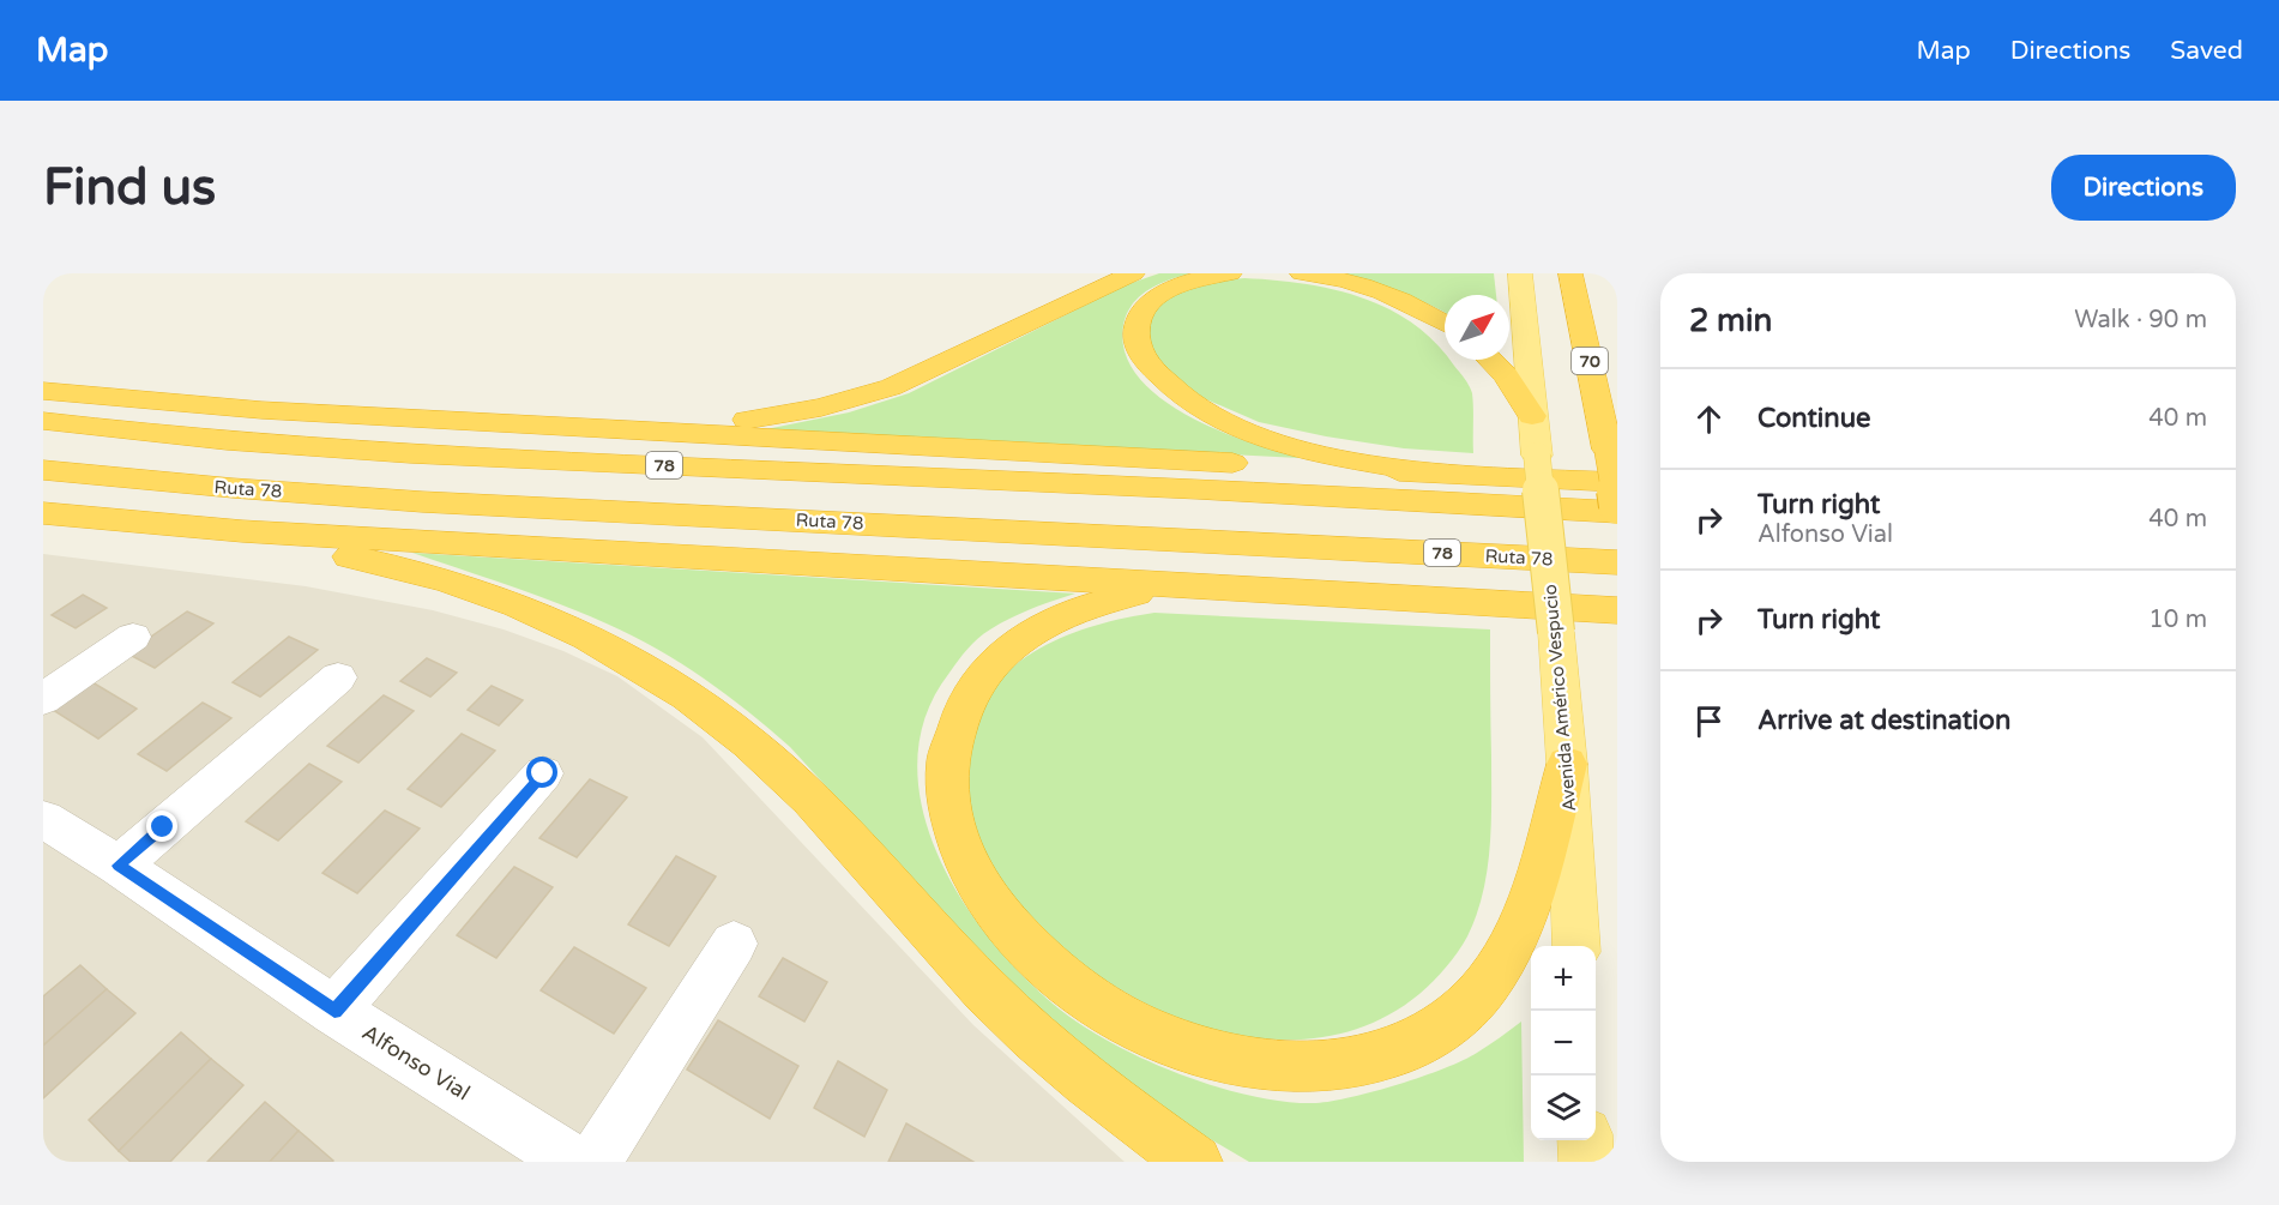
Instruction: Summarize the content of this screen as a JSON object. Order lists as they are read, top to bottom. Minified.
{"streets":{"highway":["70","78","Ruta 78"],"main road":["Avenida Américo Vespucio"],"street":["Alfonso Vial"]},"crossings":[["70","78"]],"north":"top right","page":{"header":"Map","nav":["Map","Directions","Saved"],"buttons":"Directions","title":"Find us","heading":["2 min","Walk · 90 m"],"list":[["Continue","40 m"],["Turn right","Alfonso Vial","40 m"],["Turn right","10 m"],"Arrive at destination"],"map_buttons":["+","−"]}}
